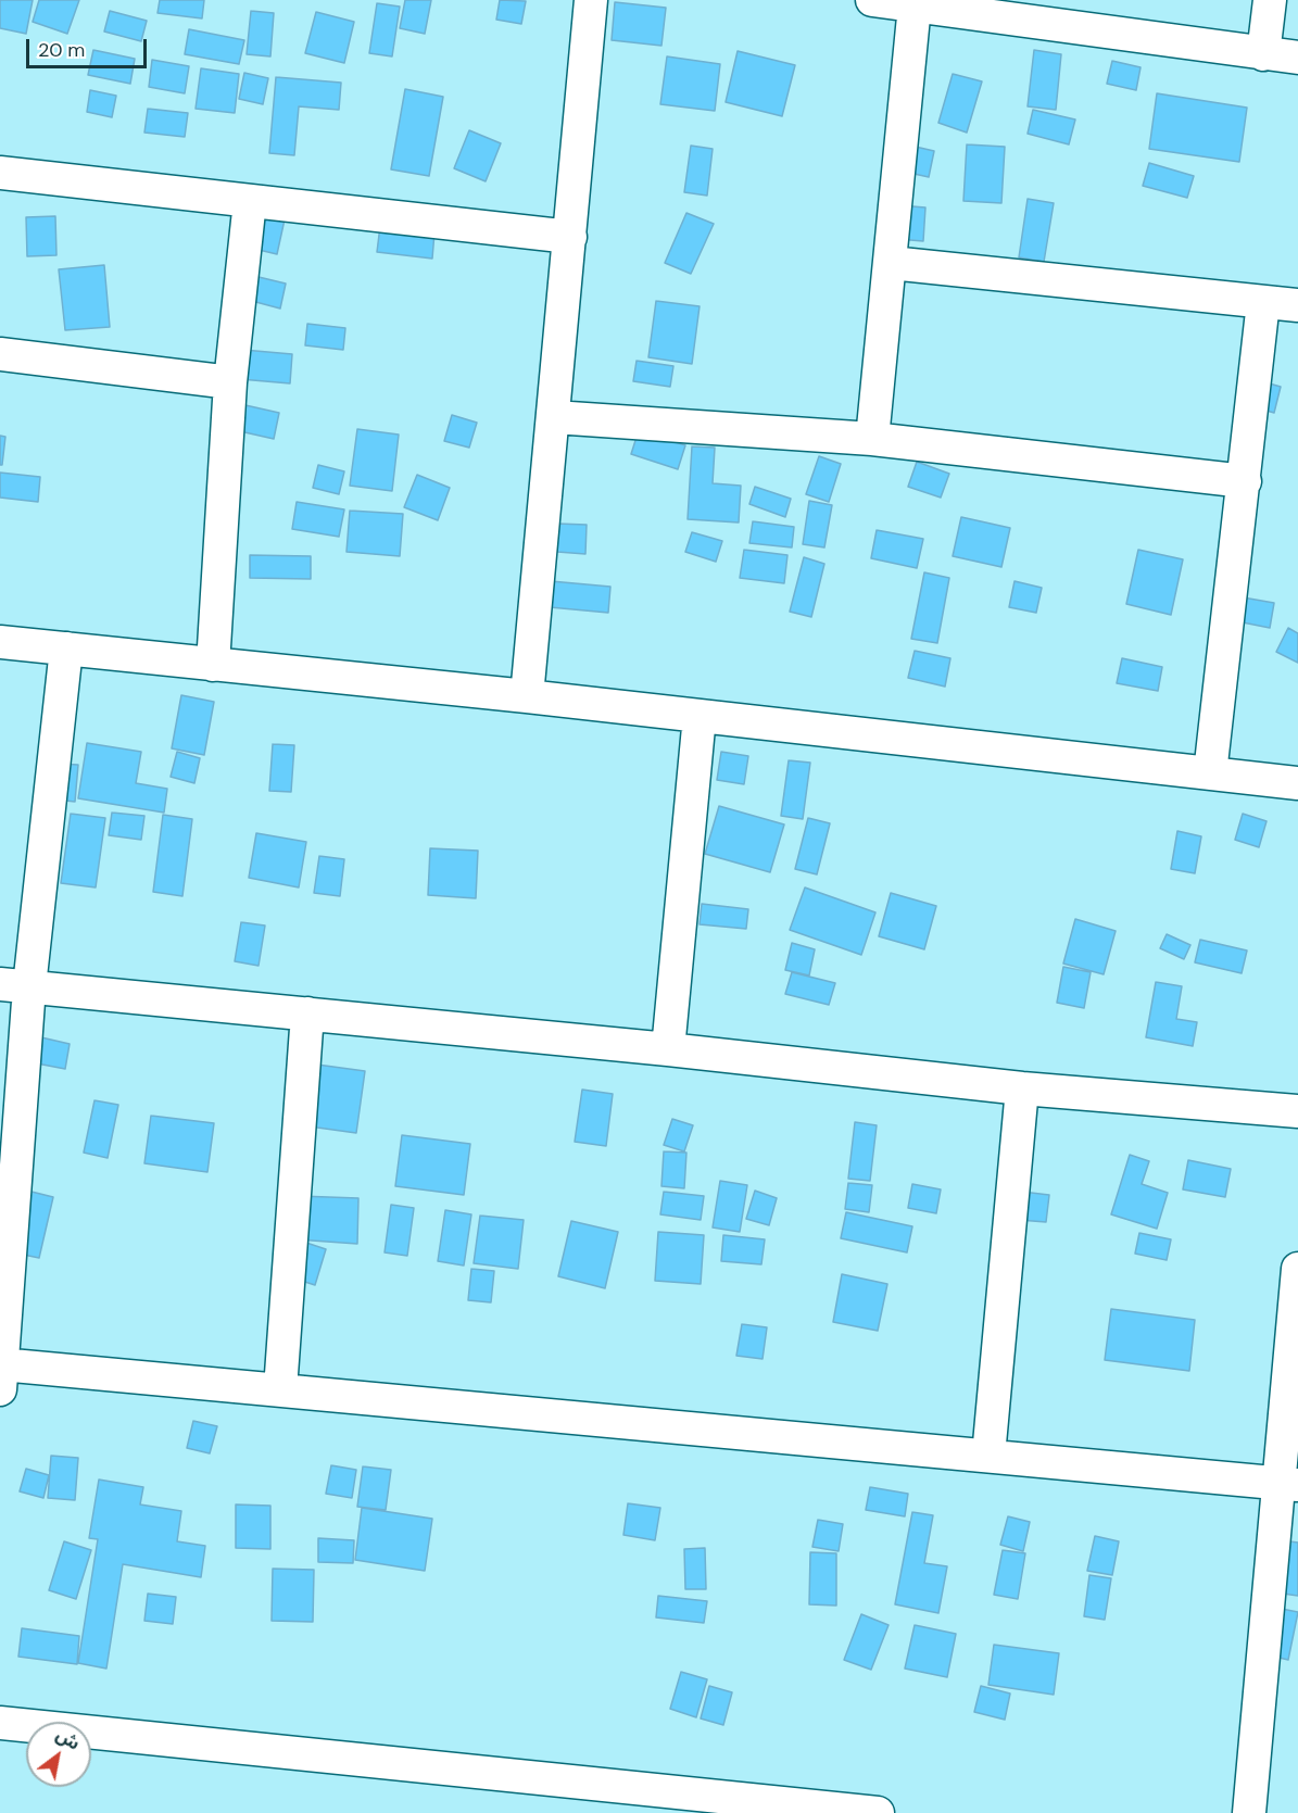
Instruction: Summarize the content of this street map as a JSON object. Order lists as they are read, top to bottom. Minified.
{"scale_bar":"20 m","north":"top right"}
